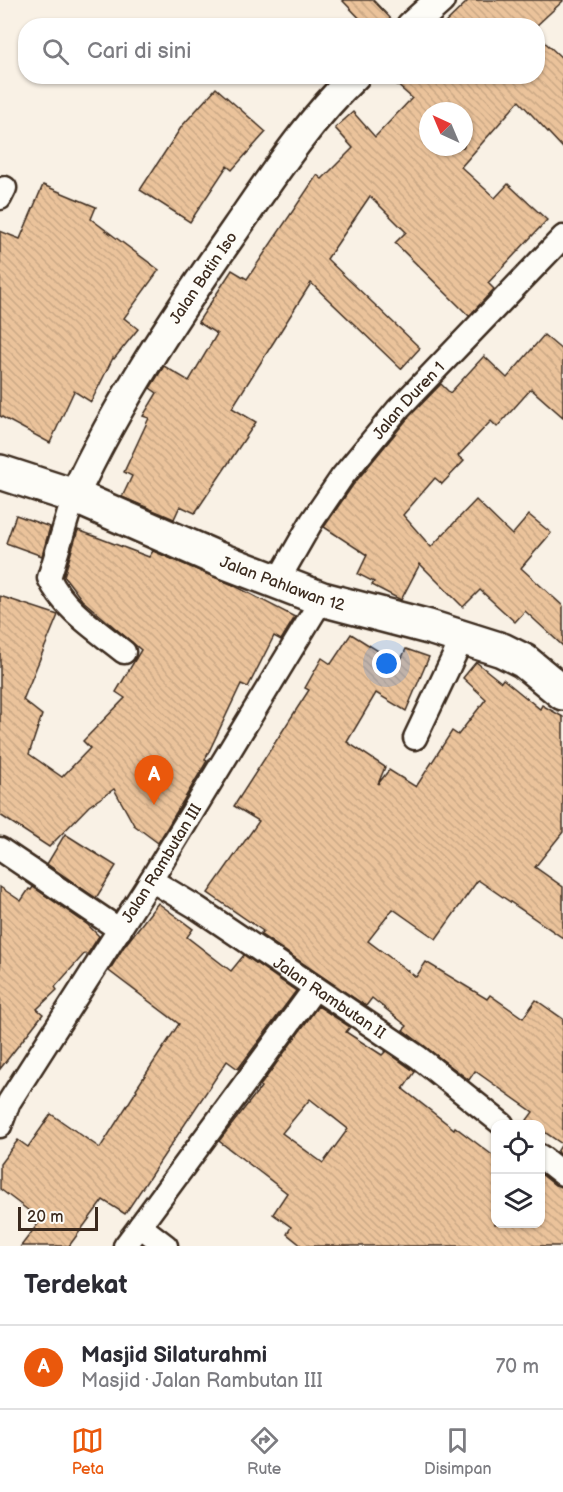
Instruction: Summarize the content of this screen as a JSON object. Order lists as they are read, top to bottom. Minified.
{"streets":{"main road":["Jalan Pahlawan 12"],"street":["Jalan Batin Iso","Jalan Duren 1","Jalan Rambutan III","Jalan Rambutan II"]},"crossings":[["Jalan Batin Iso","Jalan Pahlawan 12"],["Jalan Duren 1","Jalan Pahlawan 12"],["Jalan Pahlawan 12","Jalan Rambutan III"],["Jalan Rambutan III","Jalan Rambutan II"]],"scale_bar":"20 m","north":"top left","page":{"search":"Cari di sini","pins":"A","scale":"20 m","heading":"Terdekat","list":[{"mark":"A","name":"Masjid Silaturahmi","note":"Masjid · Jalan Rambutan III","value":"70 m"}],"nav":["Peta","Rute","Disimpan"]}}
